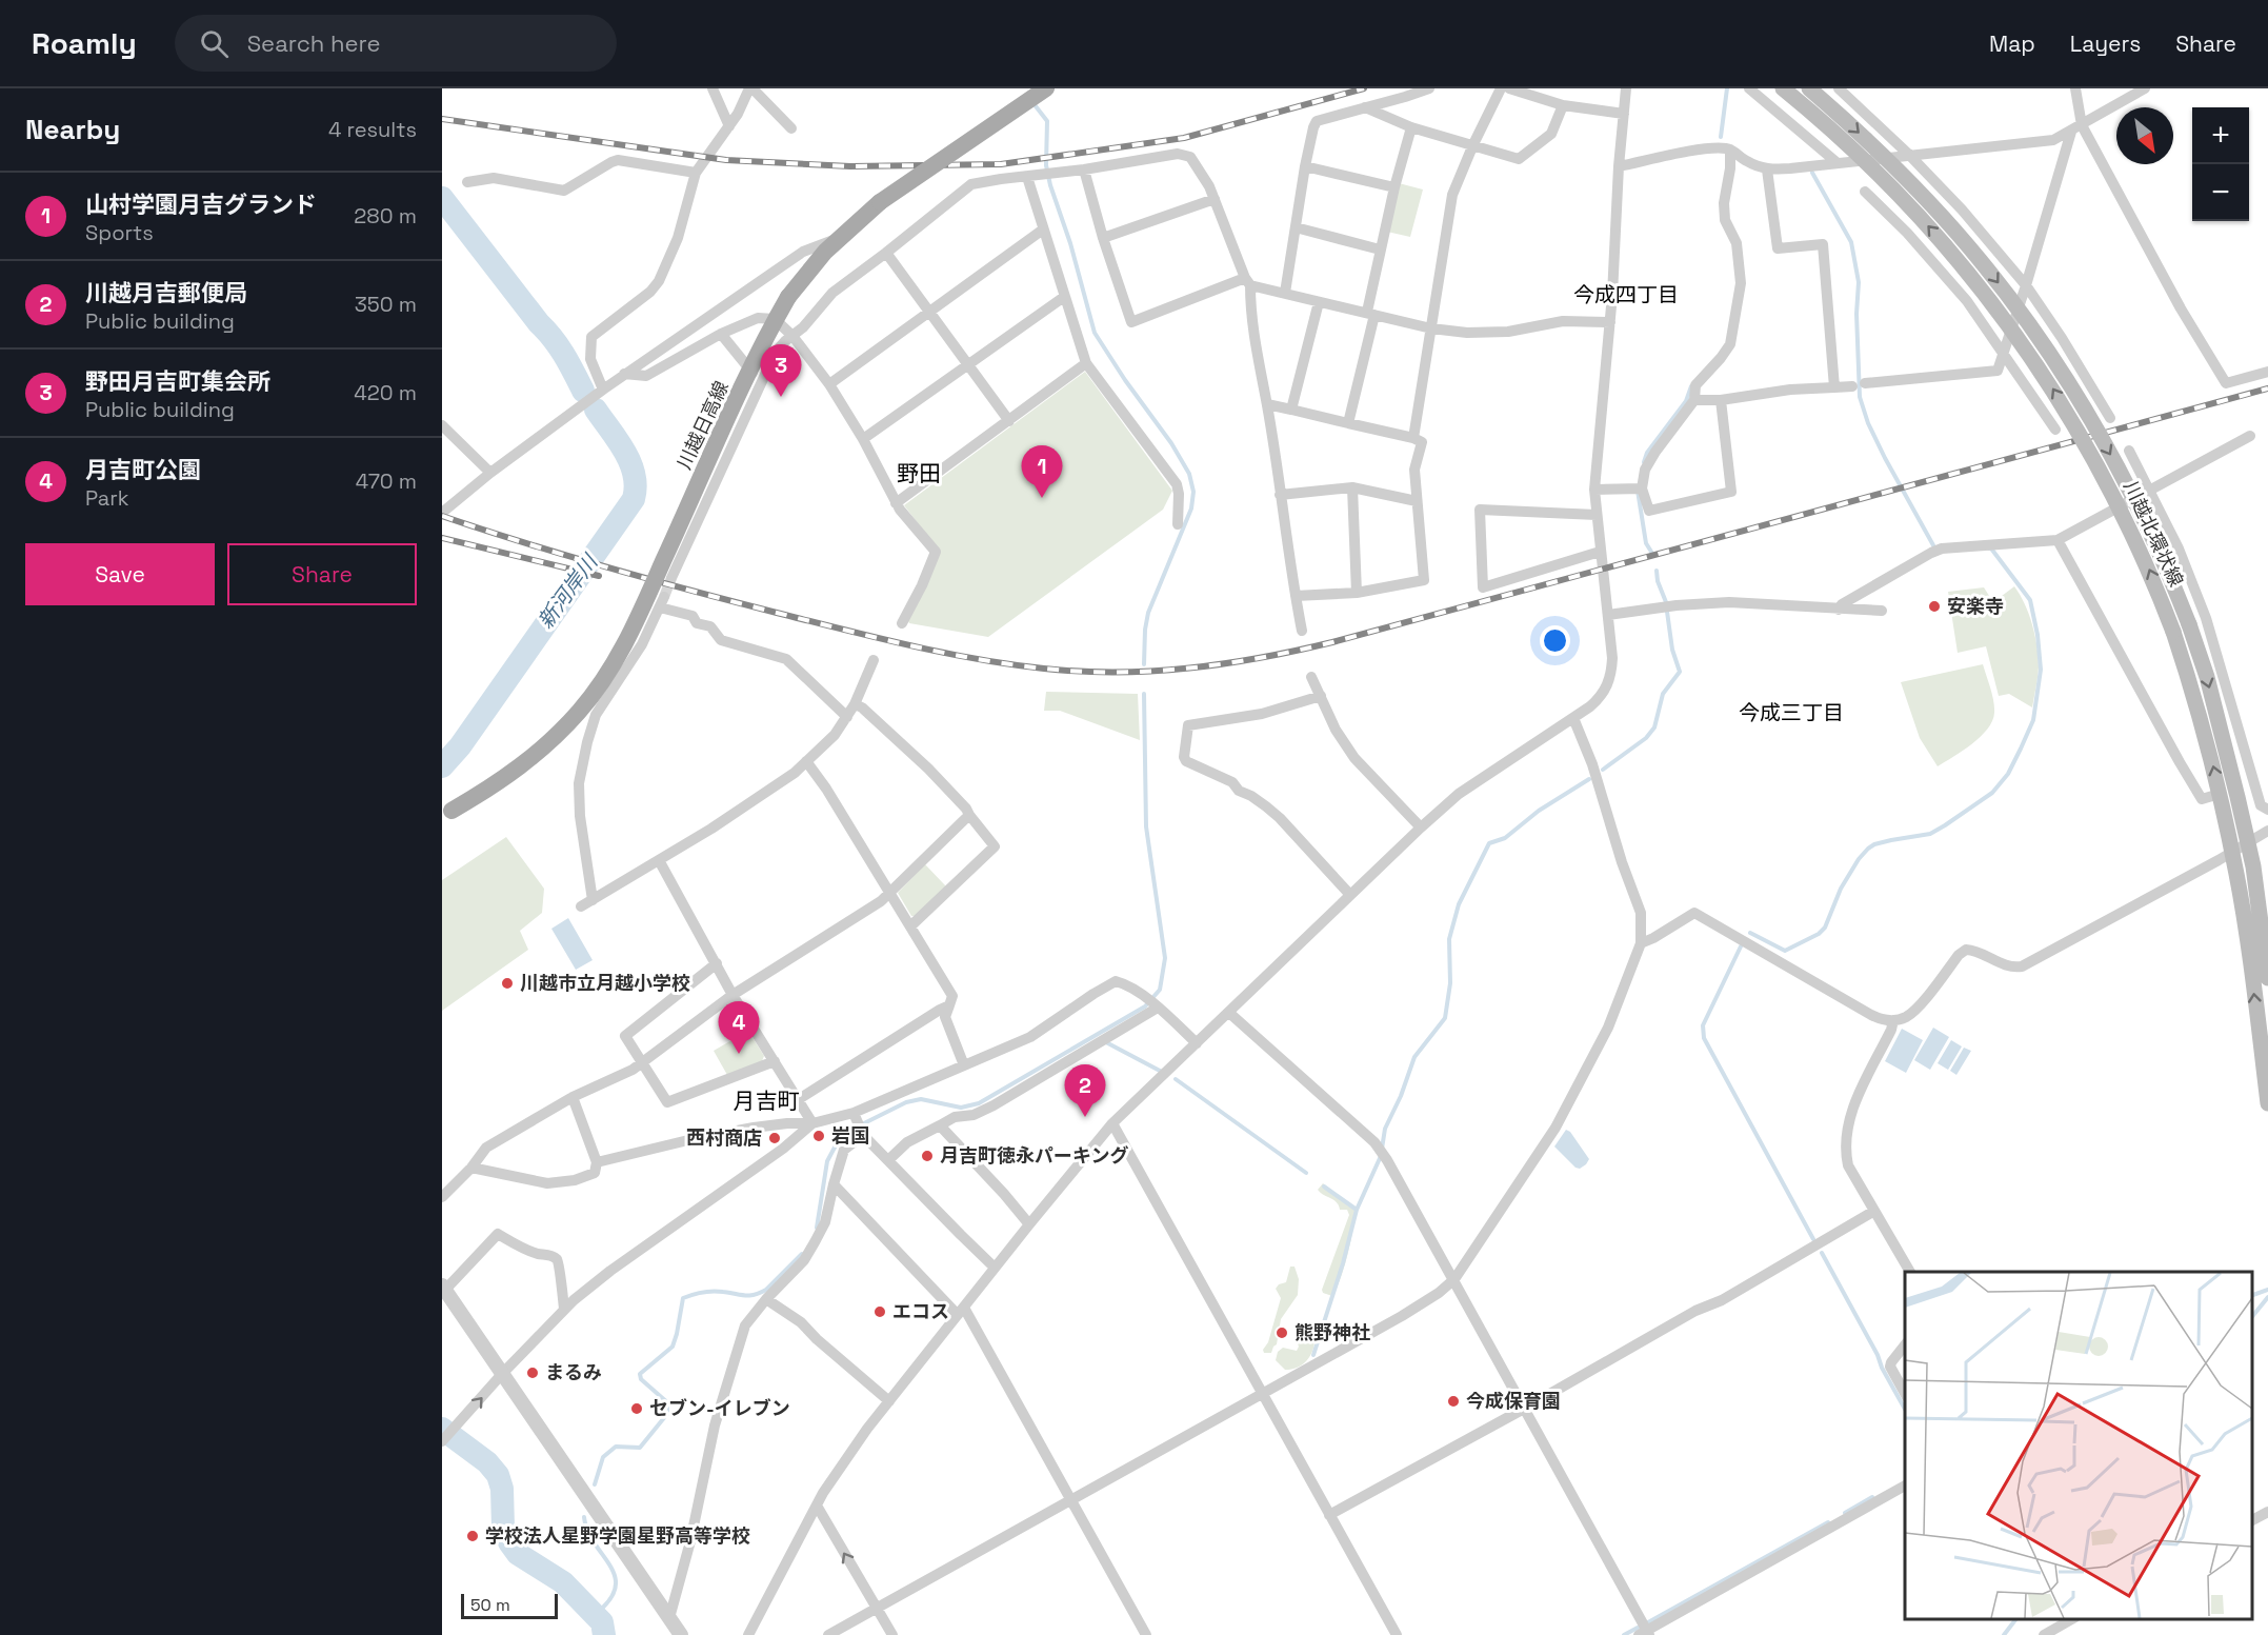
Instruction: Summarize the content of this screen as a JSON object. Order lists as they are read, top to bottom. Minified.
{"streets":{"main road":["川越日高線","川越北環状線"]},"districts":["今成四丁目","野田","今成三丁目","月吉町"],"water":["新河岸川"],"places":["安楽寺","川越市立月越小学校","岩国","西村商店","月吉町徳永パーキング","エコス","熊野神社","まるみ","今成保育園","セブン-イレブン","学校法人星野学園星野高等学校"],"scale_bar":"50 m","north":"bottom right","page":{"header":"Roamly","search":"Search here","nav":["Map","Layers","Share"],"heading":["Nearby","4 results"],"map_buttons":["+","−"],"list":[{"mark":"1","name":"山村学園月吉グランド","note":"Sports","value":"280 m"},{"mark":"2","name":"川越月吉郵便局","note":"Public building","value":"350 m"},{"mark":"3","name":"野田月吉町集会所","note":"Public building","value":"420 m"},{"mark":"4","name":"月吉町公園","note":"Park","value":"470 m"}],"pins":["3","1","4","2"],"buttons":["Save","Share"],"scale":"50 m"}}
